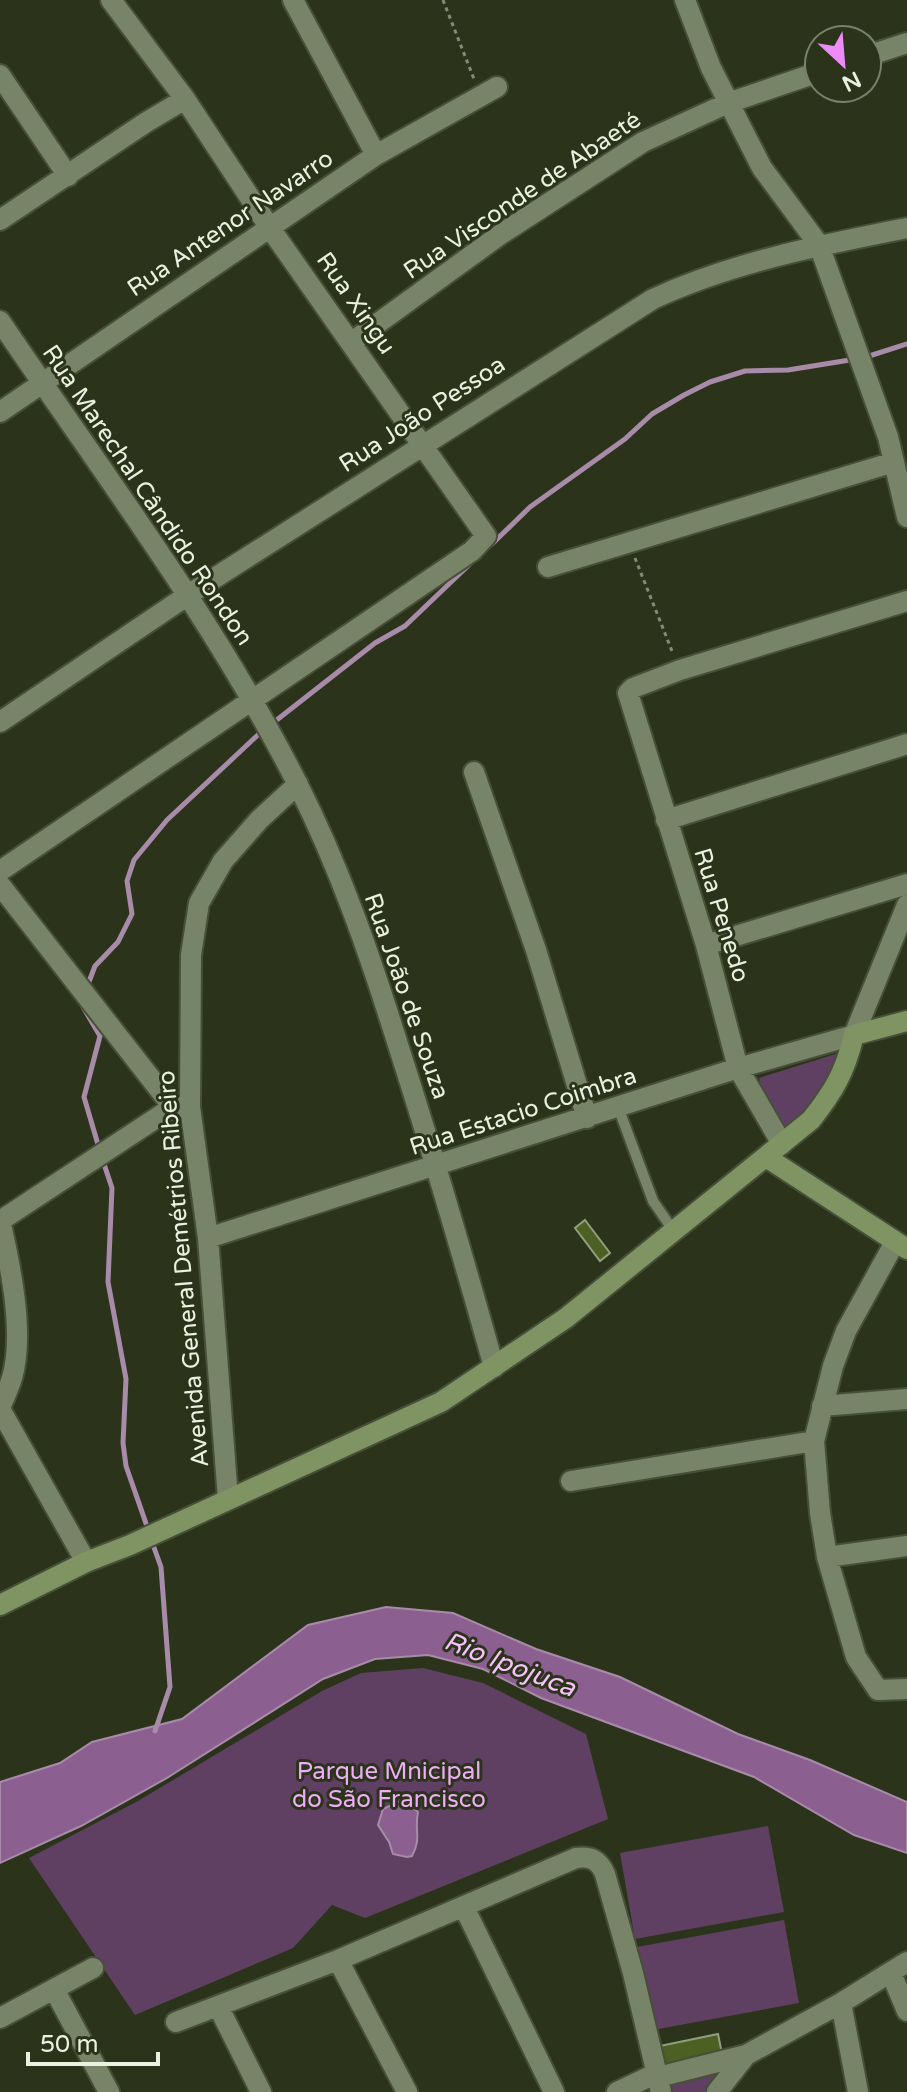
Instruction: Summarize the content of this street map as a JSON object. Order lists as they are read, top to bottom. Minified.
{"streets":{"street":["Rua Visconde de Abaeté","Rua Antenor Navarro","Rua Xingu","Rua João Pessoa","Rua Marechal Cândido Rondon","Rua Penedo","Rua João de Souza","Rua Estacio Coimbra","Avenida General Demétrios Ribeiro"]},"crossings":[["Rua Visconde de Abaeté","Rua Xingu"],["Rua Antenor Navarro","Rua Xingu"],["Rua Antenor Navarro","Rua Marechal Cândido Rondon"],["Rua Xingu","Rua João Pessoa"],["Rua Xingu","Rua Marechal Cândido Rondon"],["Rua João Pessoa","Rua Marechal Cândido Rondon"],["Rua Marechal Cândido Rondon","Rua João de Souza"],["Rua Marechal Cândido Rondon","Avenida General Demétrios Ribeiro"],["Rua Penedo","Rua Estacio Coimbra"],["Rua João de Souza","Rua Estacio Coimbra"],["Rua João de Souza","Avenida General Demétrios Ribeiro"],["Rua Estacio Coimbra","Avenida General Demétrios Ribeiro"]],"water":["Rio Ipojuca"],"parks":["Parque Mnicipal do São Francisco"],"scale_bar":"50 m","north":"bottom right"}
